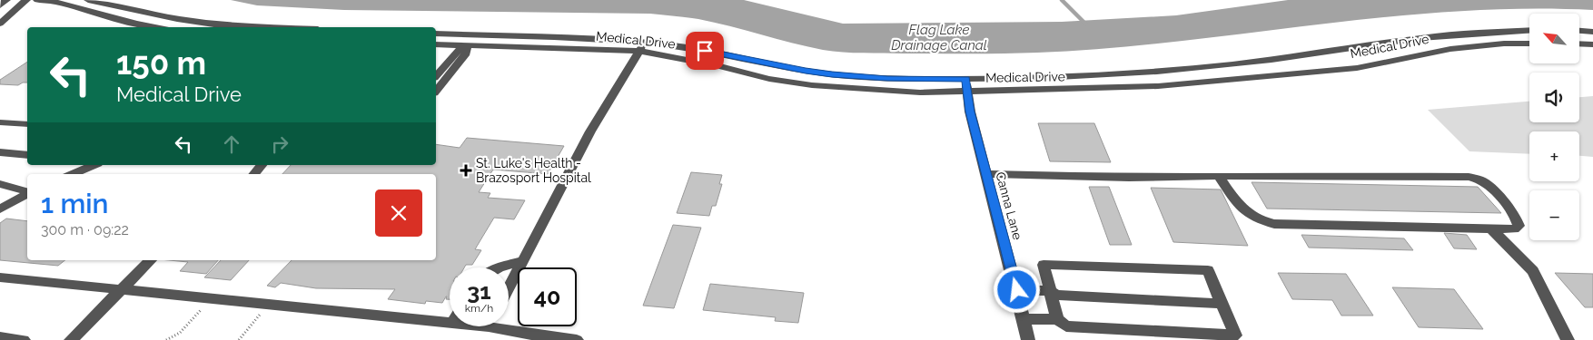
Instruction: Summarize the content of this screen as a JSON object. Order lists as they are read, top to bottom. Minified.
{"streets":{"street":["Medical Drive","Canna Lane"]},"crossings":[["Medical Drive","Canna Lane"]],"water":["Flag Lake Drainage Canal"],"places":{"health":["St. Luke's Health - Brazosport Hospital"]},"north":"top left","page":{"map_buttons":["+","−"],"turn":["150 m","Medical Drive"],"heading":["1 min","300 m · 09:22"],"speed":"31 km/h","limit":"40"}}
